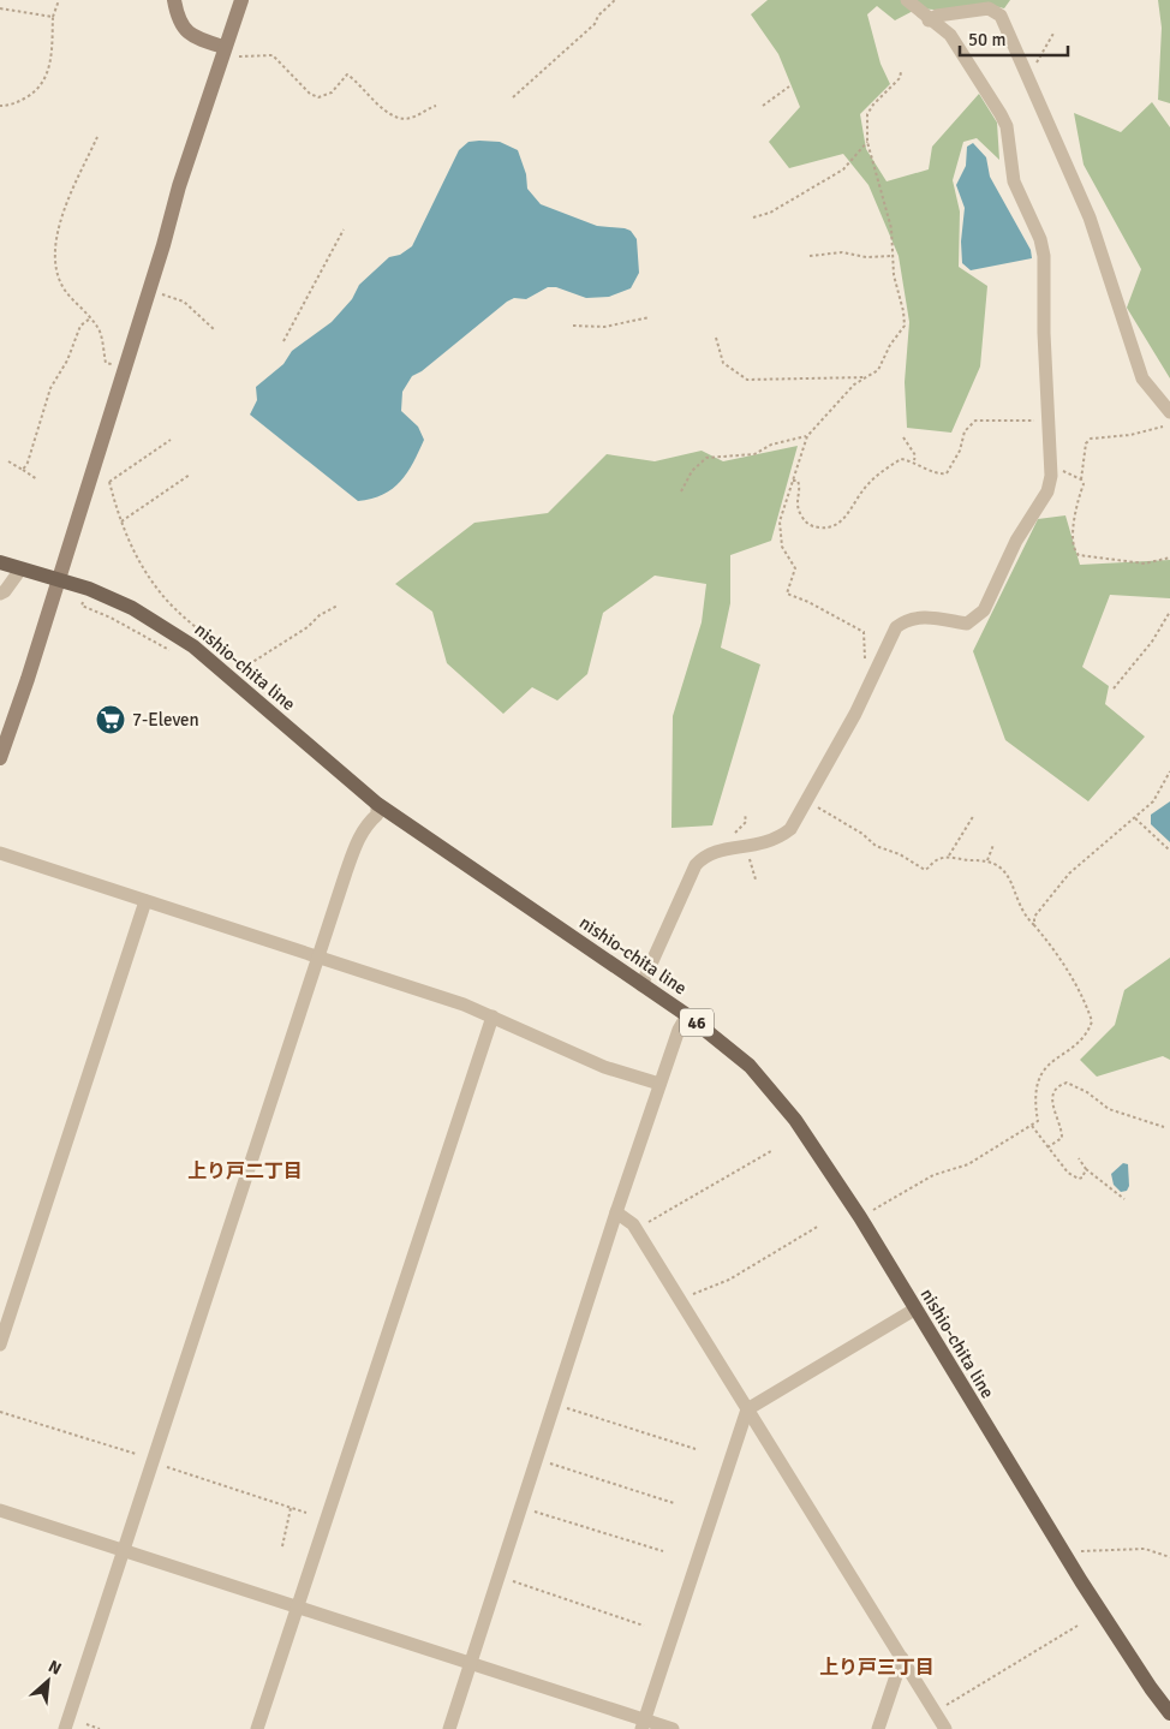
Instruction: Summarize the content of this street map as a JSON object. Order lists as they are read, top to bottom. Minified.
{"streets":{"main road":["nishio-chita line","46"]},"districts":["上り戸二丁目","上り戸三丁目"],"places":{"supermarket":["7-Eleven"]},"scale_bar":"50 m","north":"top right"}
